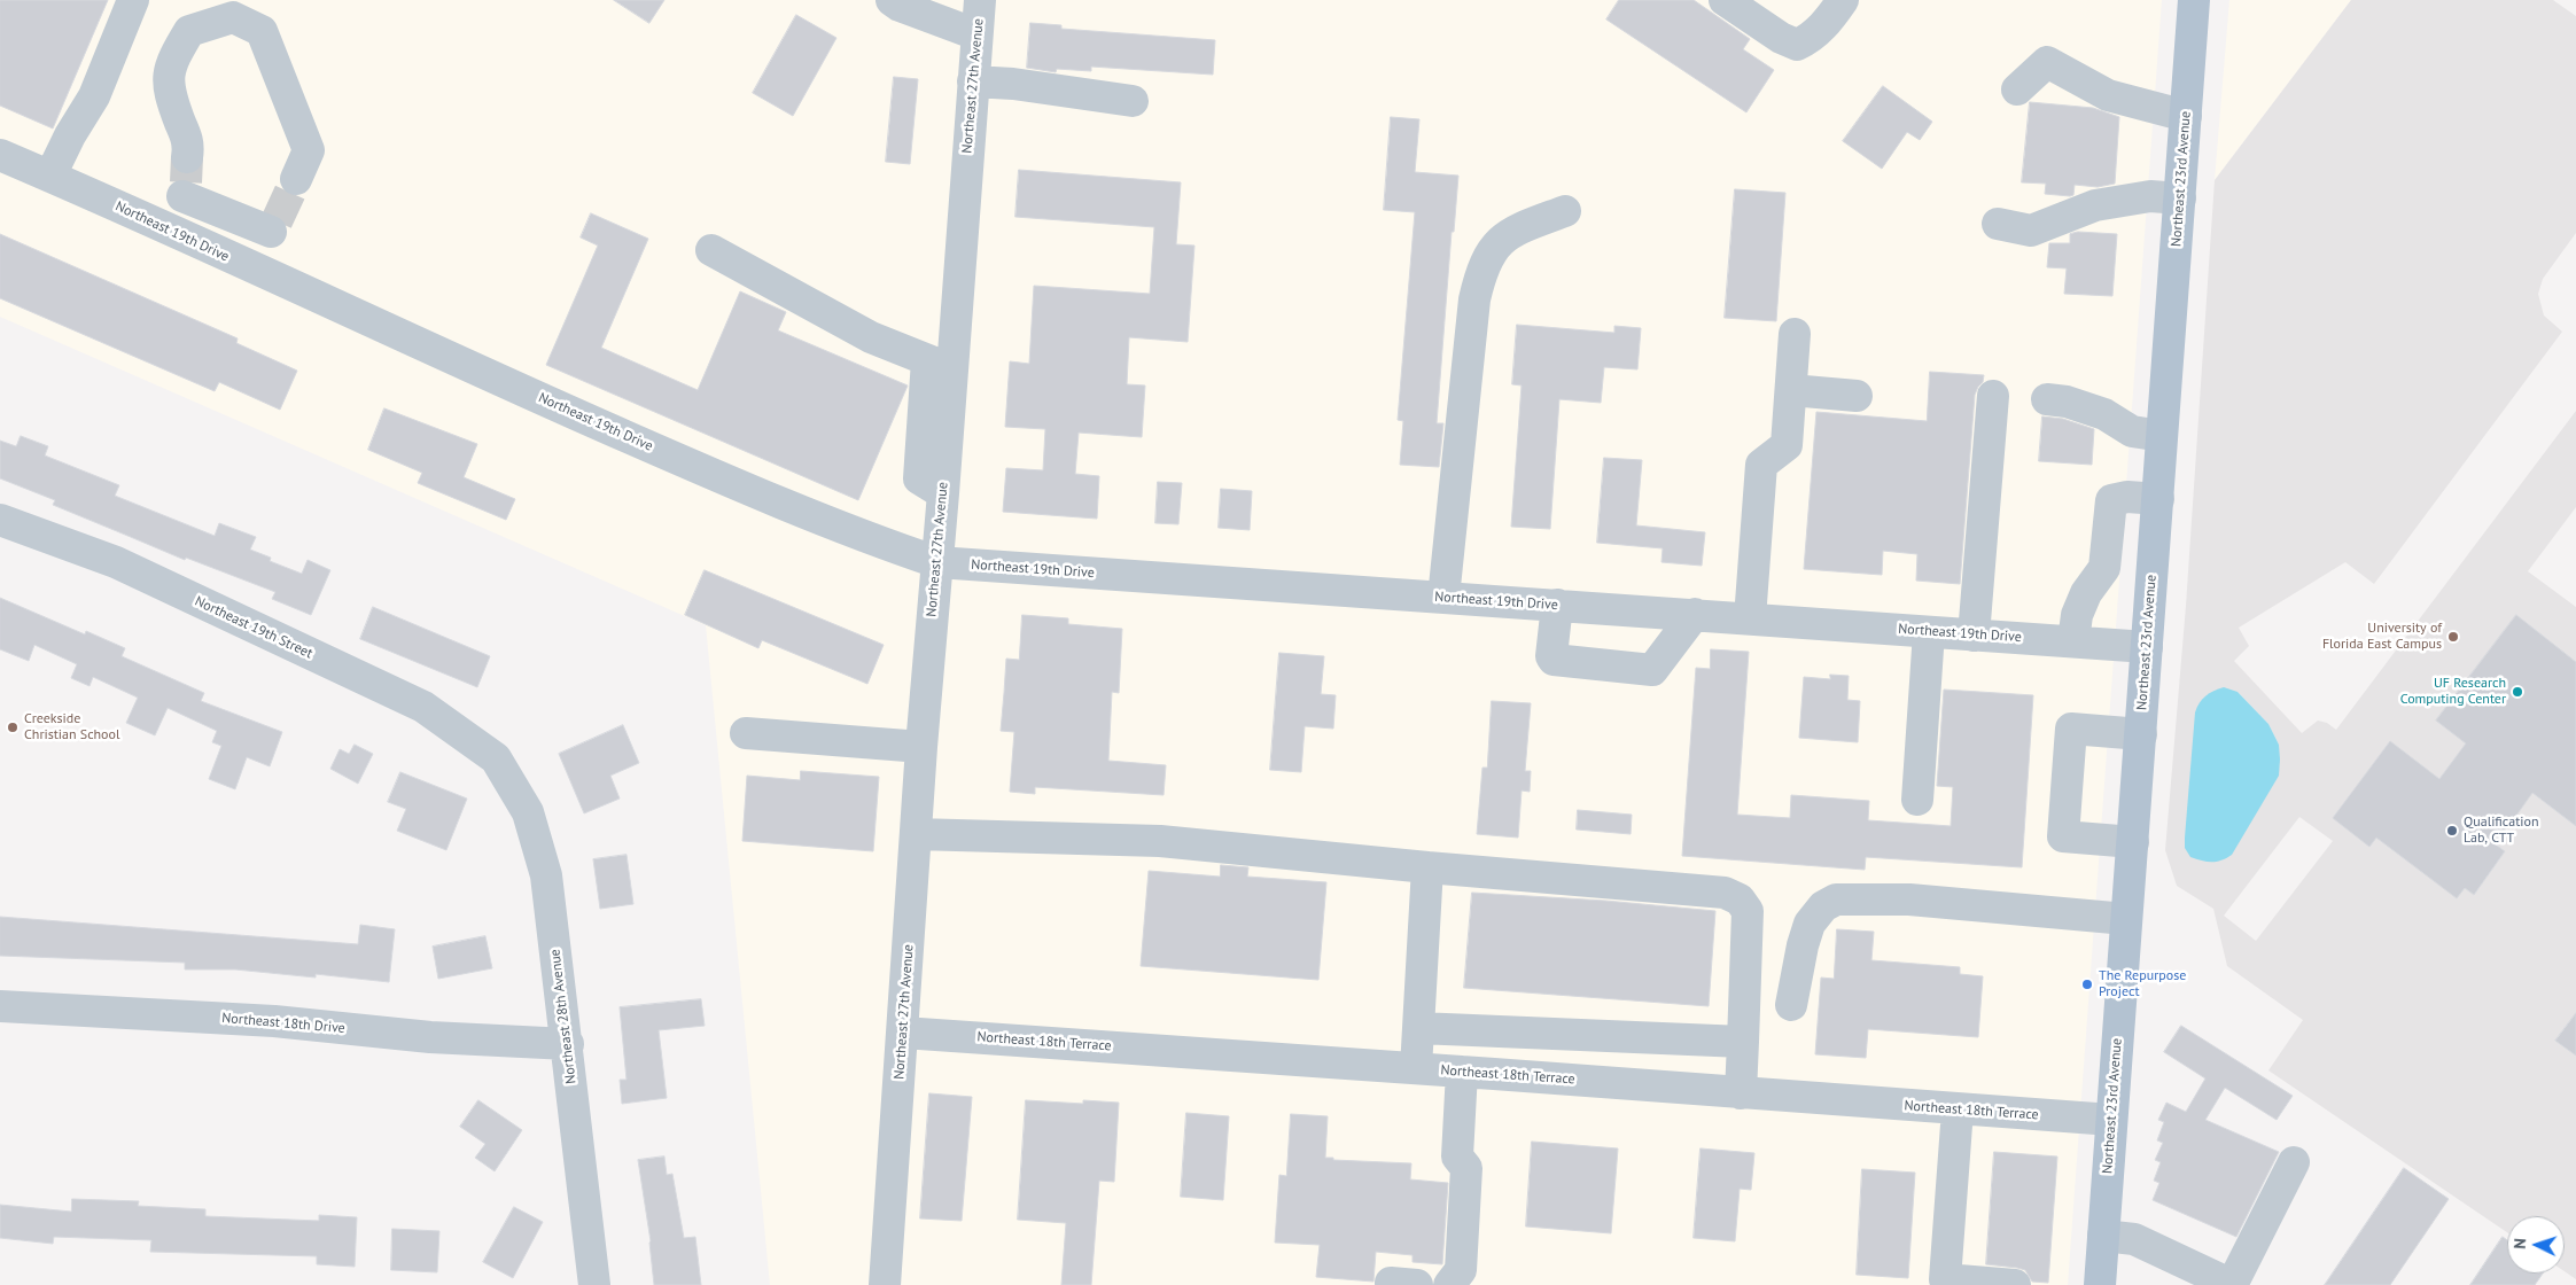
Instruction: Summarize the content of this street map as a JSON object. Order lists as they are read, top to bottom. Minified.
{"streets":{"main road":["Northeast 23rd Avenue"],"street":["Northeast 27th Avenue","Northeast 19th Drive","Northeast 19th Street","Northeast 28th Avenue","Northeast 18th Drive","Northeast 18th Terrace"]},"crossings":[["Northeast 27th Avenue","Northeast 19th Drive"],["Northeast 27th Avenue","Northeast 18th Terrace"],["Northeast 23rd Avenue","Northeast 19th Drive"],["Northeast 23rd Avenue","Northeast 18th Terrace"],["Northeast 19th Street","Northeast 28th Avenue"],["Northeast 28th Avenue","Northeast 18th Drive"]],"places":["University of Florida East Campus","UF Research Computing Center","Creekside Christian School","Qualification Lab, CTT","The Repurpose Project"],"north":"left"}
